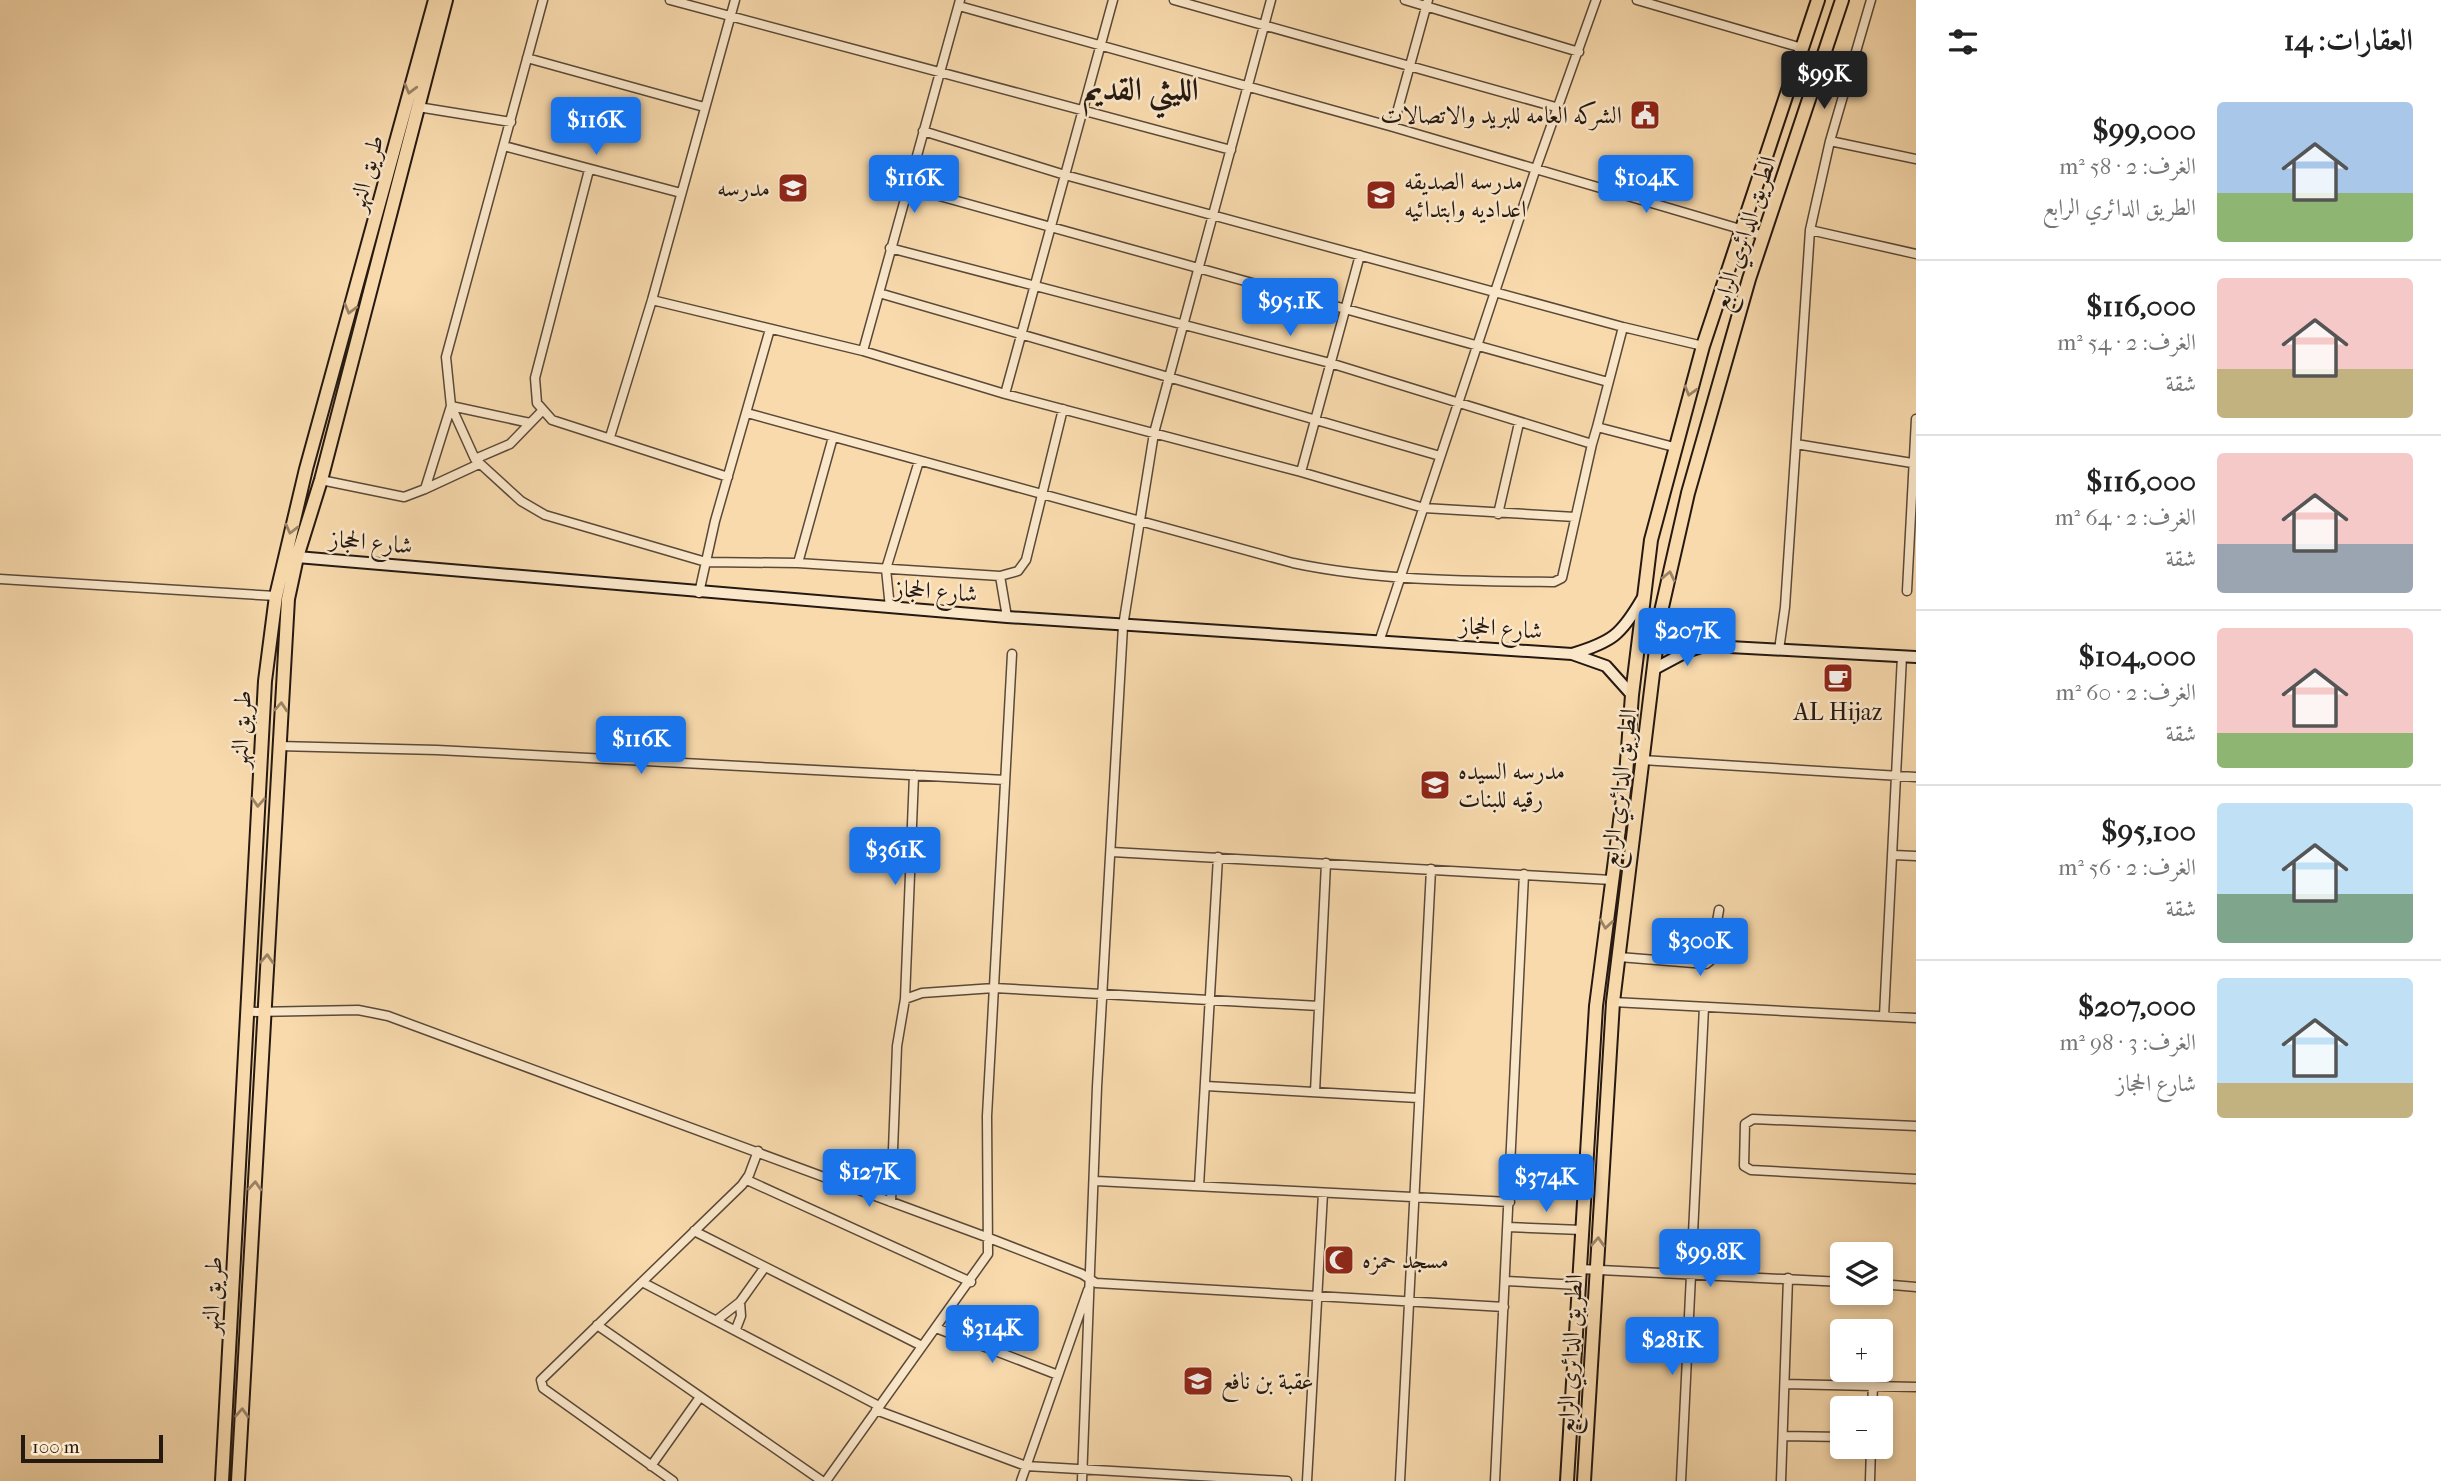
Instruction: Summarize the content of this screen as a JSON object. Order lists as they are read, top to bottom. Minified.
{"streets":{"main road":["طريق النهر","الطريق الدائري الرابع","شارع الحجاز"]},"crossings":[["طريق النهر","شارع الحجاز"],["الطريق الدائري الرابع","شارع الحجاز"]],"districts":["الليثي القديم"],"places":{"public building":["الشركه العامه للبريد والاتصالات"],"school or university":["مدرسه","مدرسه الصديقه اعداديه وابتدائيه","مدرسه السيده رقيه للبنات","عقبة بن نافع"],"cafe":["AL Hijaz"],"mosque":["مسجد حمزه"]},"scale_bar":"100 m","page":{"heading":"العقارات: 14","price":["$99K","$116K","$116K","$104K","$95.1K","$207K","$116K","$361K","$300K","$127K","$374K","$99.8K","$314K","$281K"],"list":[{"name":"$99,000","note":"الغرف: 2 · 58 m² · الطريق الدائري الرابع"},{"name":"$116,000","note":"الغرف: 2 · 54 m² · شقة"},{"name":"$116,000","note":"الغرف: 2 · 64 m² · شقة"},{"name":"$104,000","note":"الغرف: 2 · 60 m² · شقة"},{"name":"$95,100","note":"الغرف: 2 · 56 m² · شقة"},{"name":"$207,000","note":"الغرف: 3 · 98 m² · شارع الحجاز"}],"map_buttons":["+","−"],"scale":"100 m"}}
